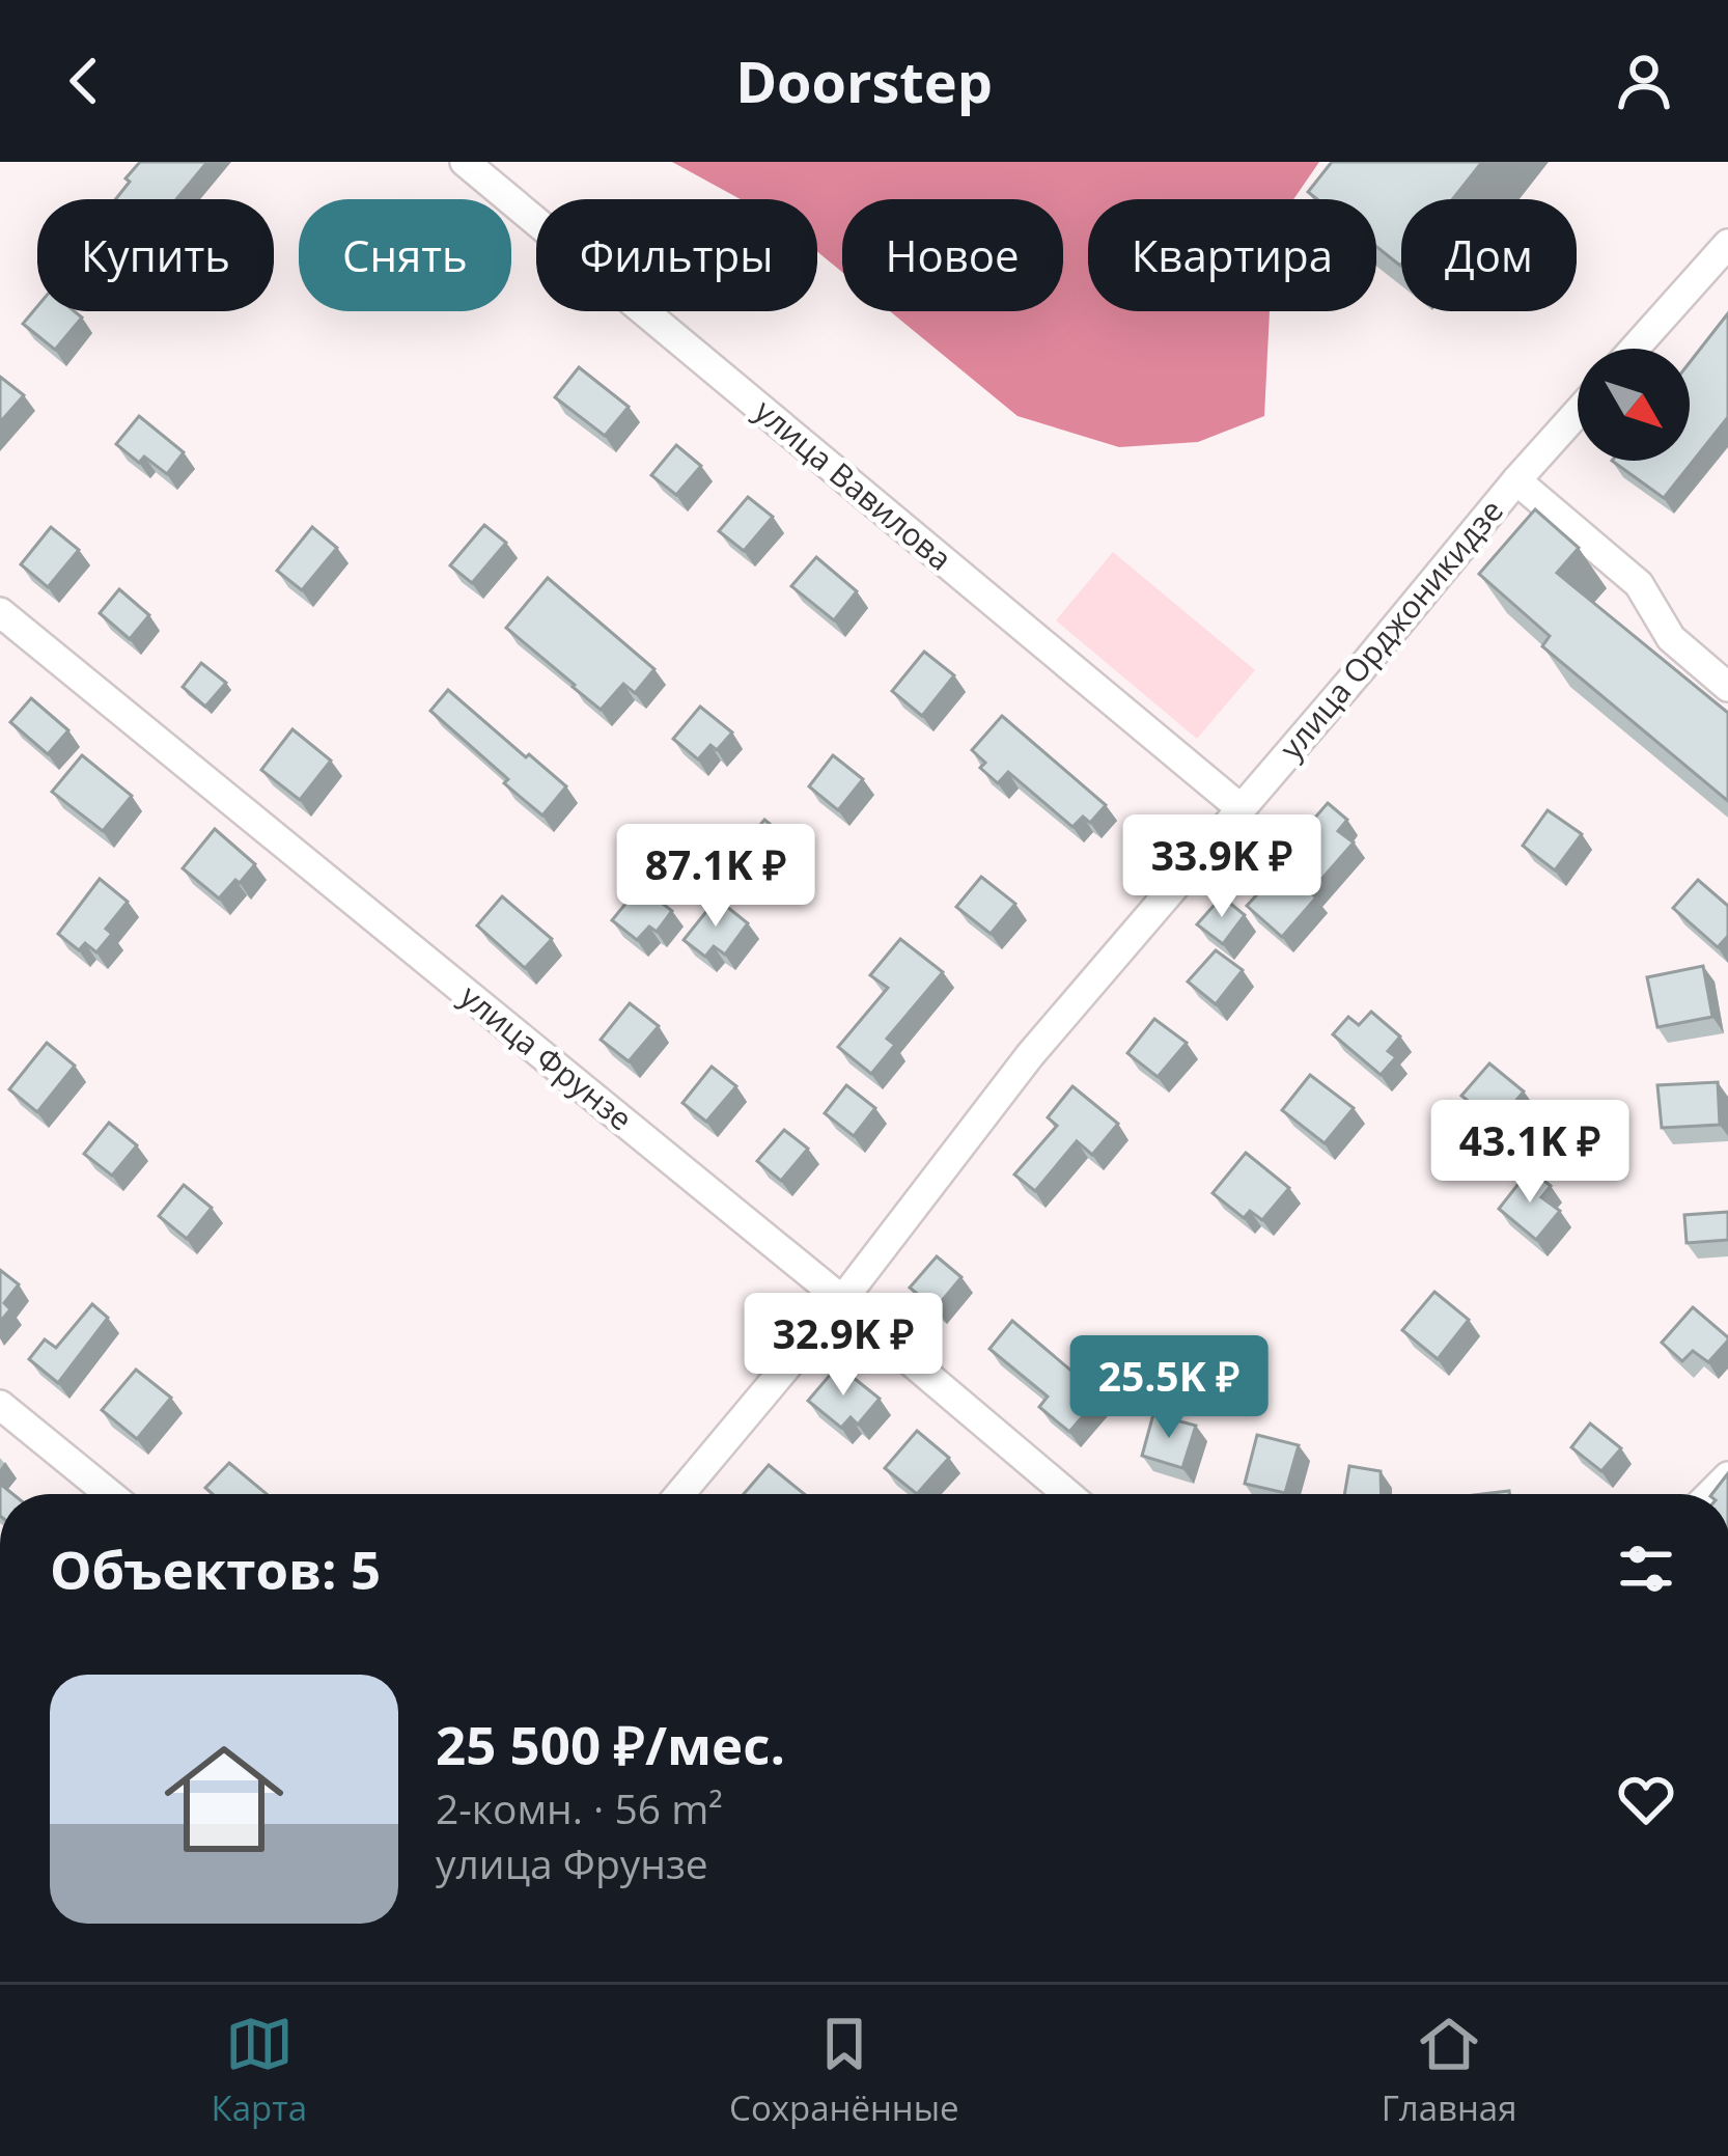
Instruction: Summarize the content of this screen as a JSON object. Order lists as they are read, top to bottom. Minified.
{"streets":{"street":["улица Вавилова","улица Орджоникидзе","улица Фрунзе"]},"crossings":[["улица Вавилова","улица Орджоникидзе"],["улица Орджоникидзе","улица Фрунзе"]],"north":"bottom right","page":{"header":"Doorstep","chip":["Купить","Снять","Фильтры","Новое","Квартира","Дом"],"price":["33.9K ₽","87.1K ₽","43.1K ₽","32.9K ₽","25.5K ₽"],"heading":"Объектов: 5","list":[{"name":"25 500 ₽/мес.","note":"2-комн. · 56 m² · улица Фрунзе"}],"tabs":["Карта","Сохранённые","Главная"]}}
